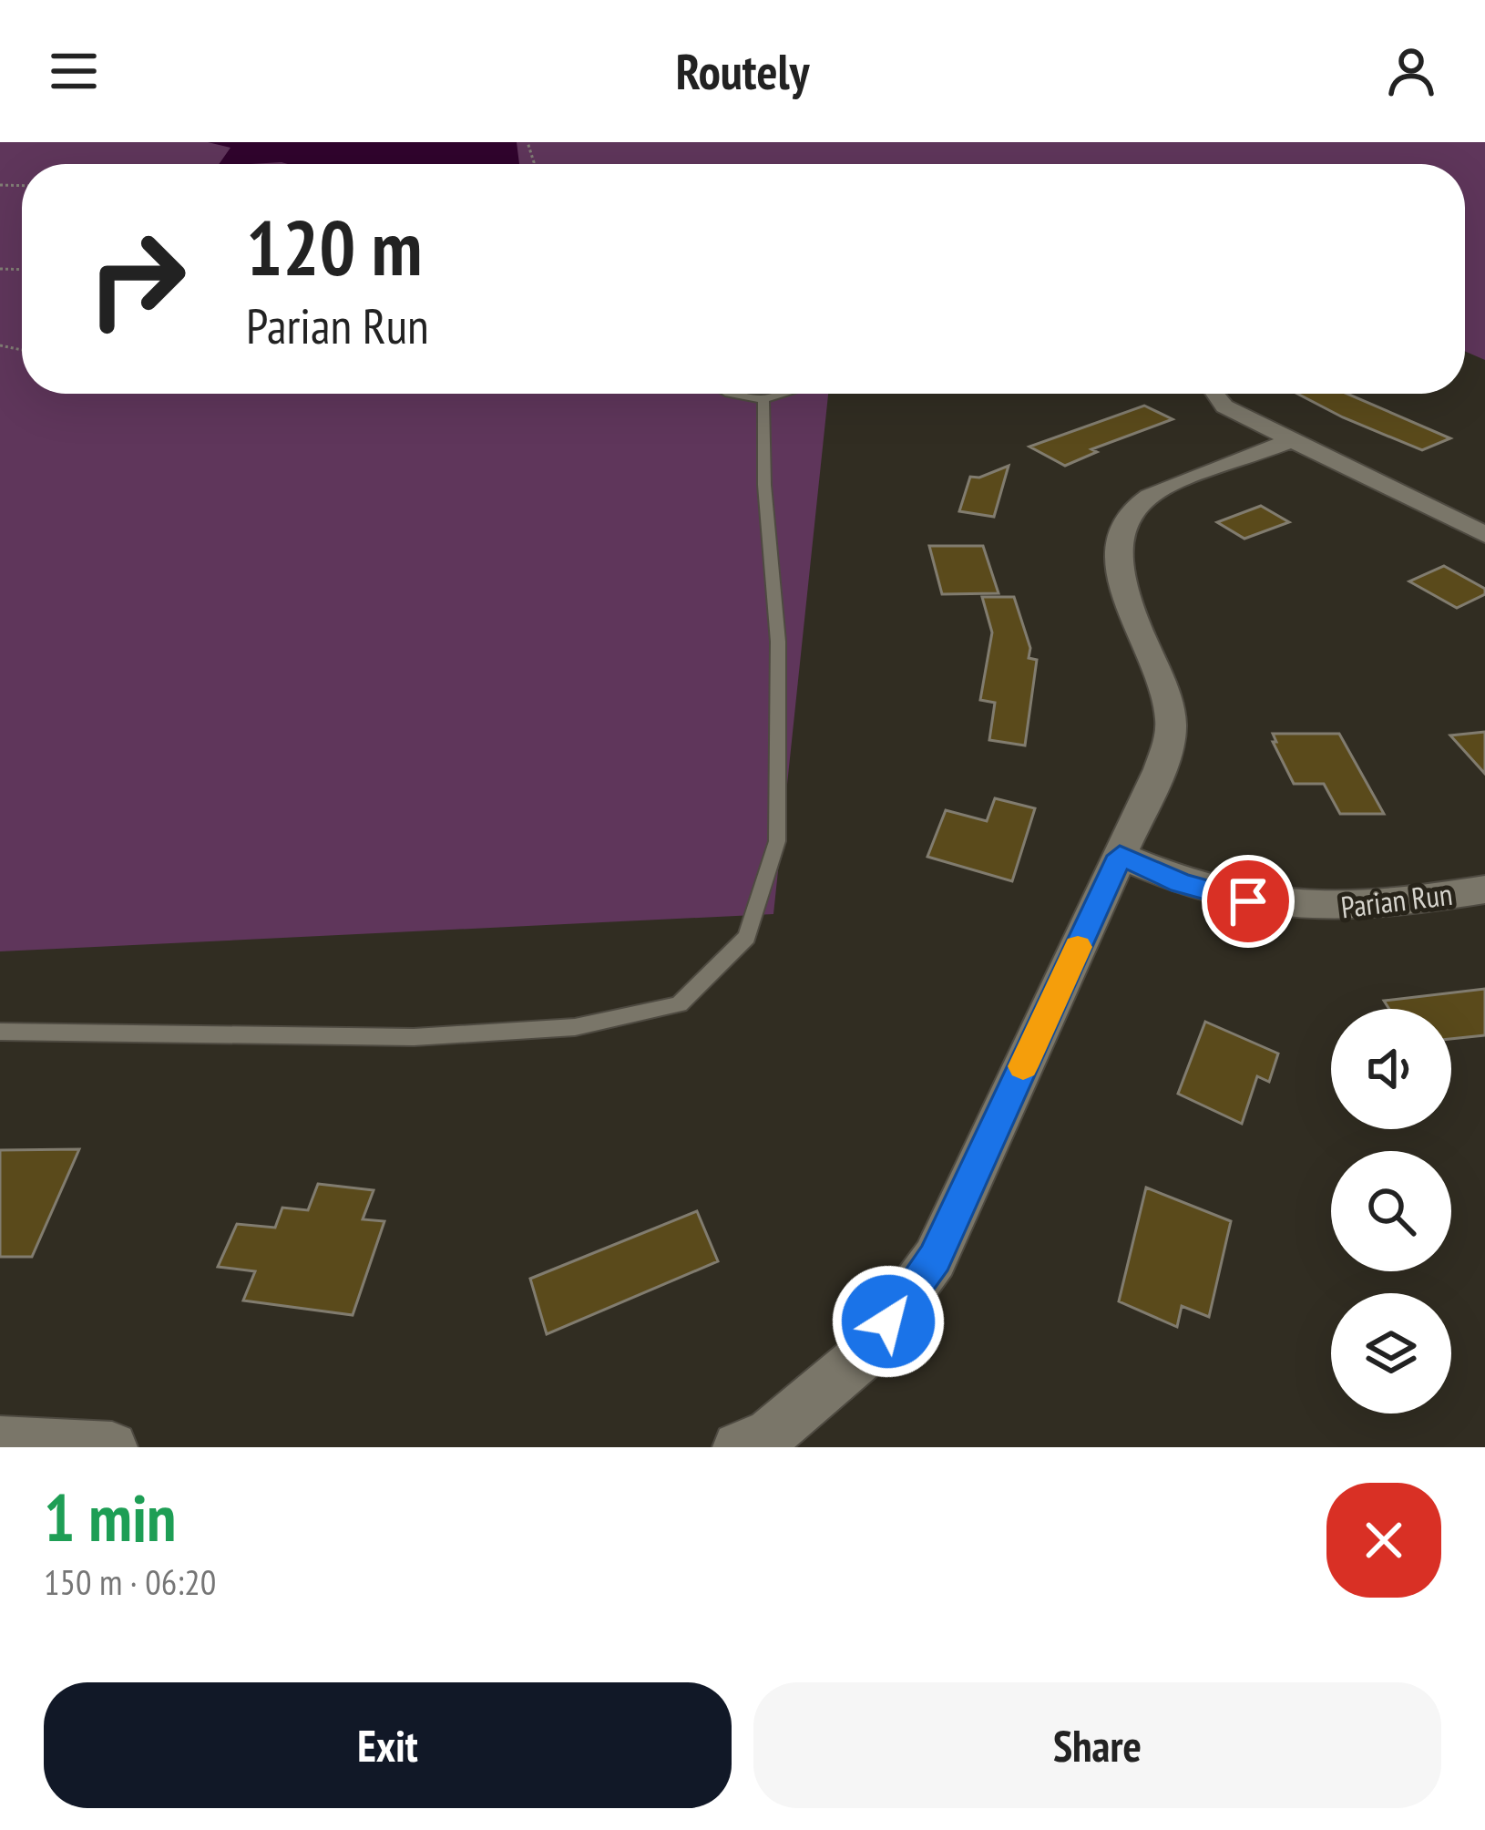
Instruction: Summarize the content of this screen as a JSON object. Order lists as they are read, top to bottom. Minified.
{"streets":{"street":["Parian Run"]},"page":{"header":"Routely","turn":["120 m","Parian Run"],"heading":["1 min","150 m · 06:20"],"buttons":["Exit","Share"]}}
